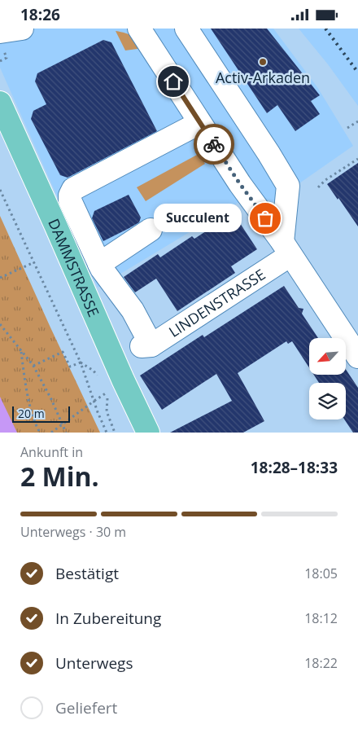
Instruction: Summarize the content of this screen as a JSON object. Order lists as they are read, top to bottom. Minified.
{"streets":{"main road":["DAMMSTRASSE"],"street":["LINDENSTRASSE"]},"places":["Activ-Arkaden","Succulent"],"scale_bar":"20 m","north":"bottom left","page":{"status":"18:26","bubble":"Succulent","scale":"20 m","heading":["2 Min.","Ankunft in","18:28–18:33"],"bar":"Unterwegs · 30 m","list":[["Bestätigt","18:05"],["In Zubereitung","18:12"],["Unterwegs","18:22"],"Geliefert"]}}
